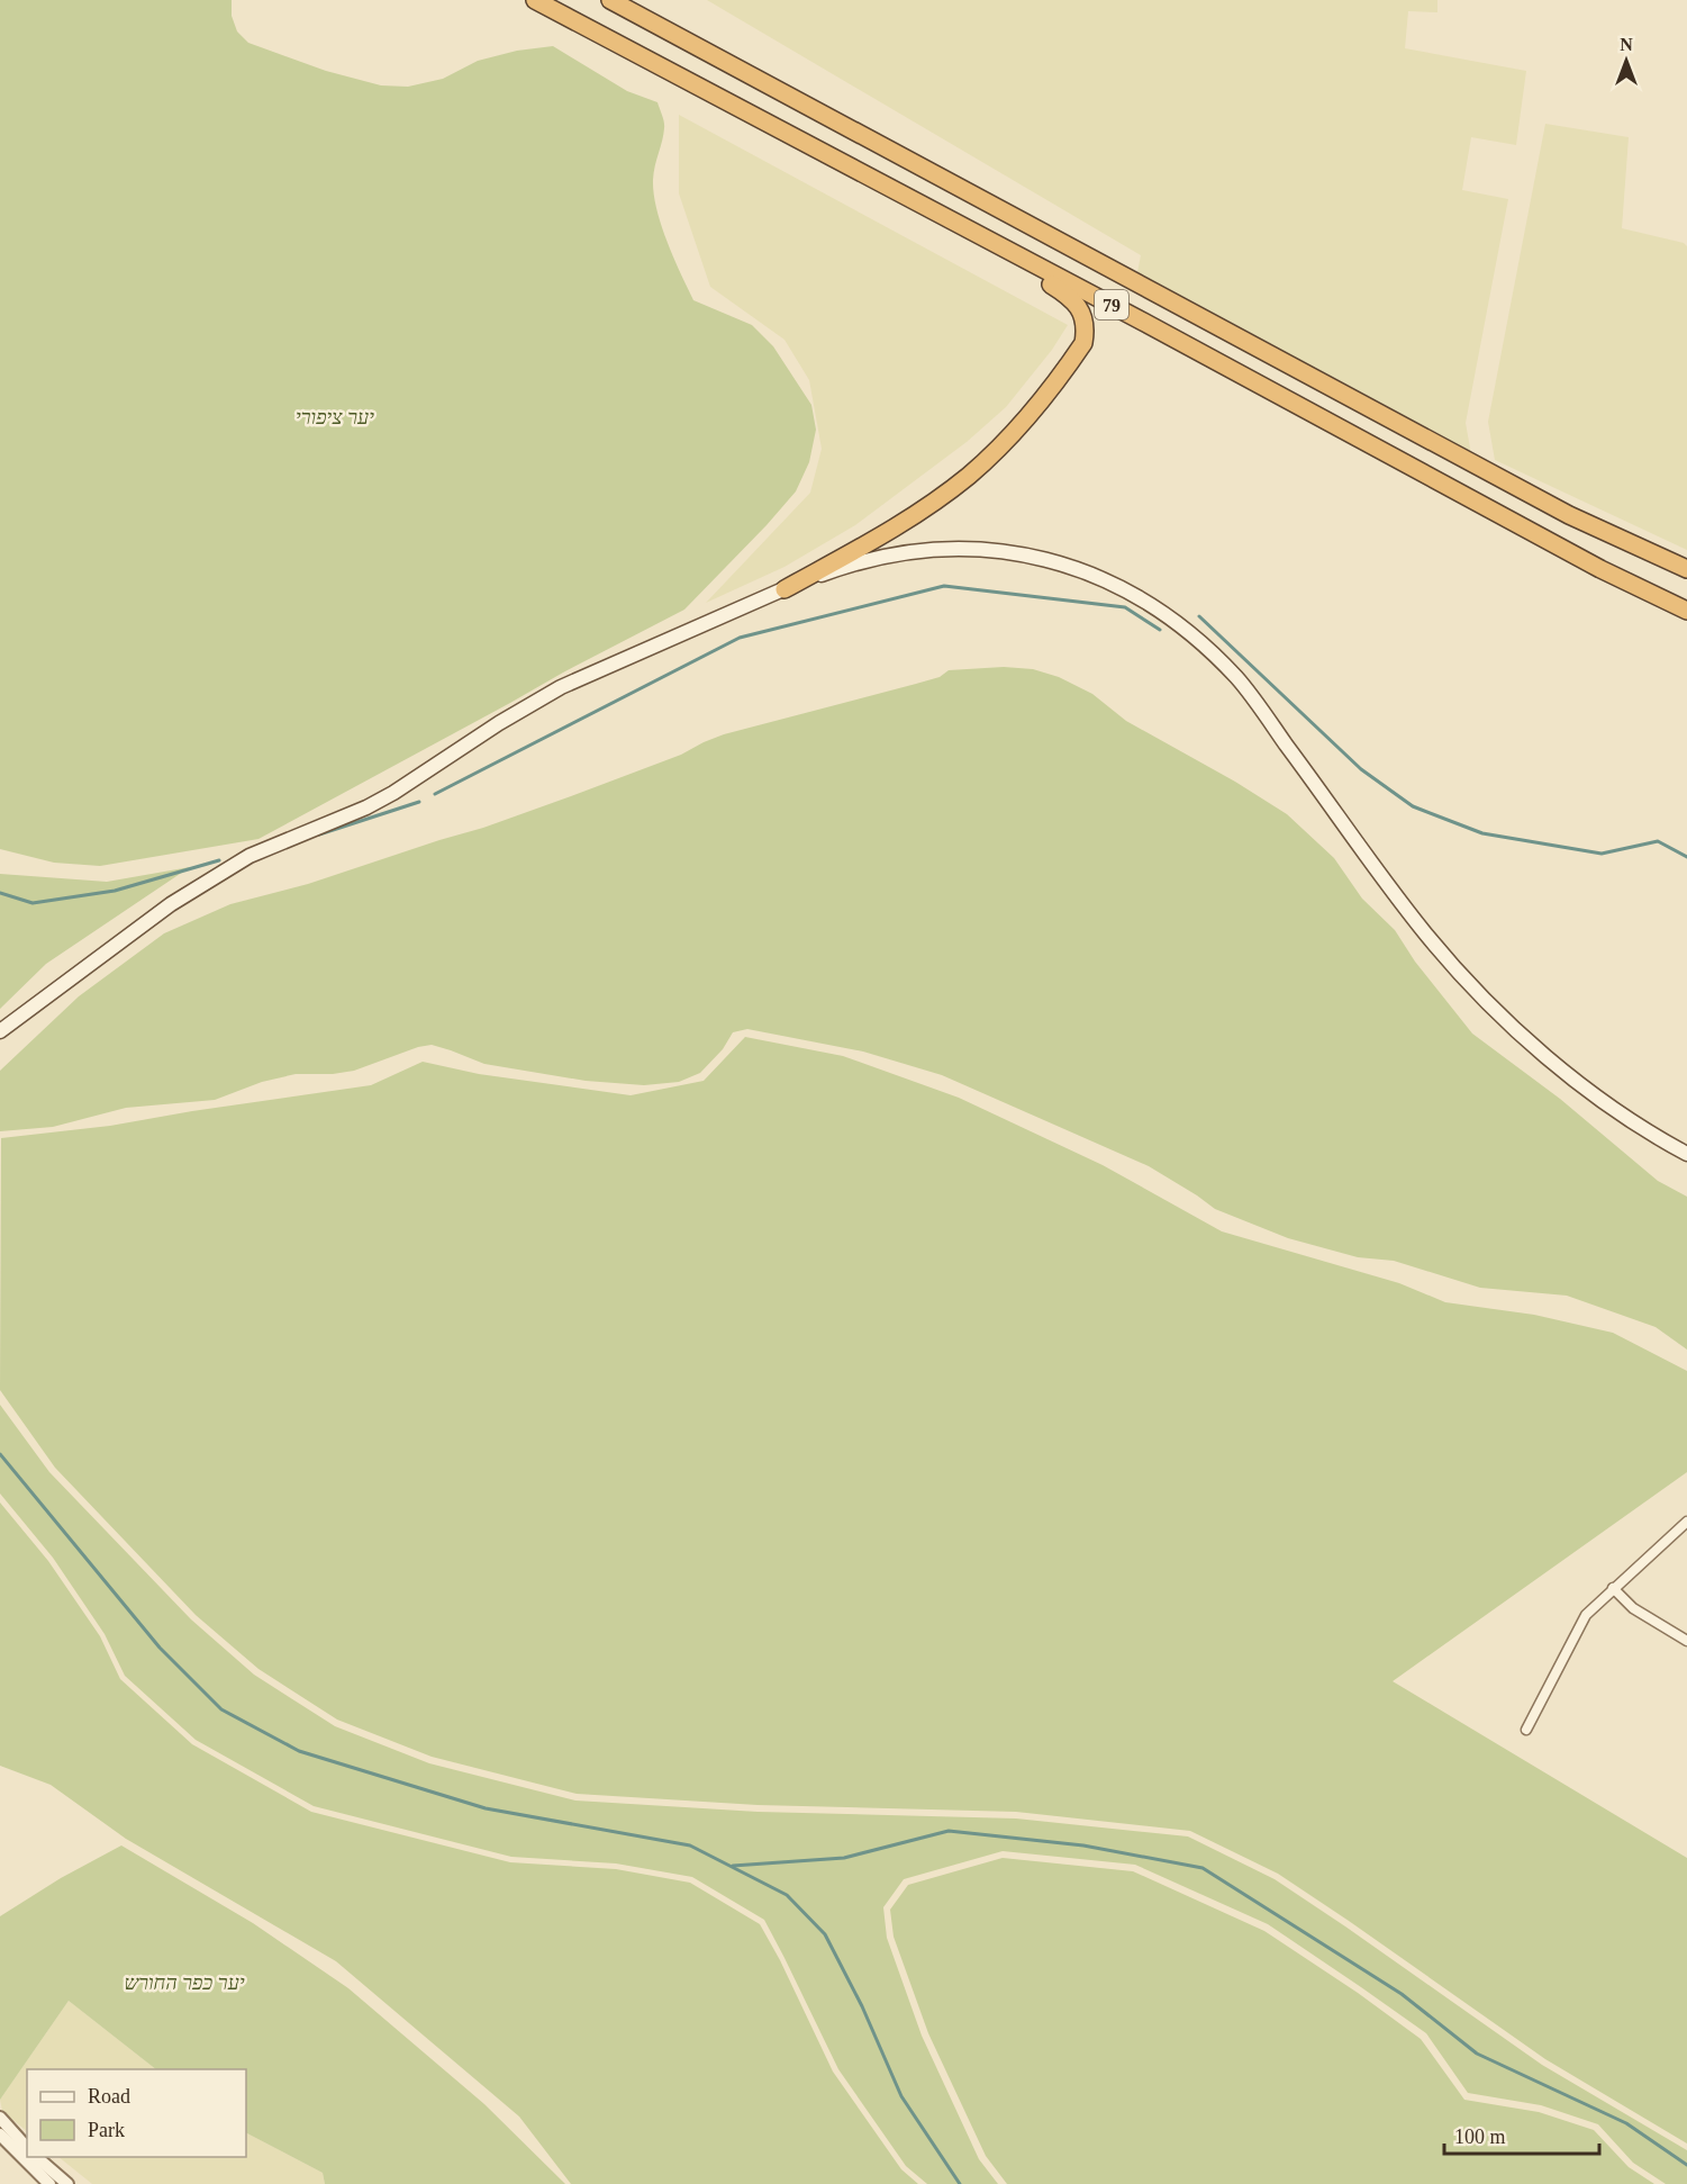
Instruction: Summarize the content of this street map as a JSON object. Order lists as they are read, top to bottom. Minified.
{"streets":{"highway":["79"]},"parks":["יער ציפורי","יער כפר החורש"],"legend":["Road","Park"],"scale_bar":"100 m","north":"top"}
